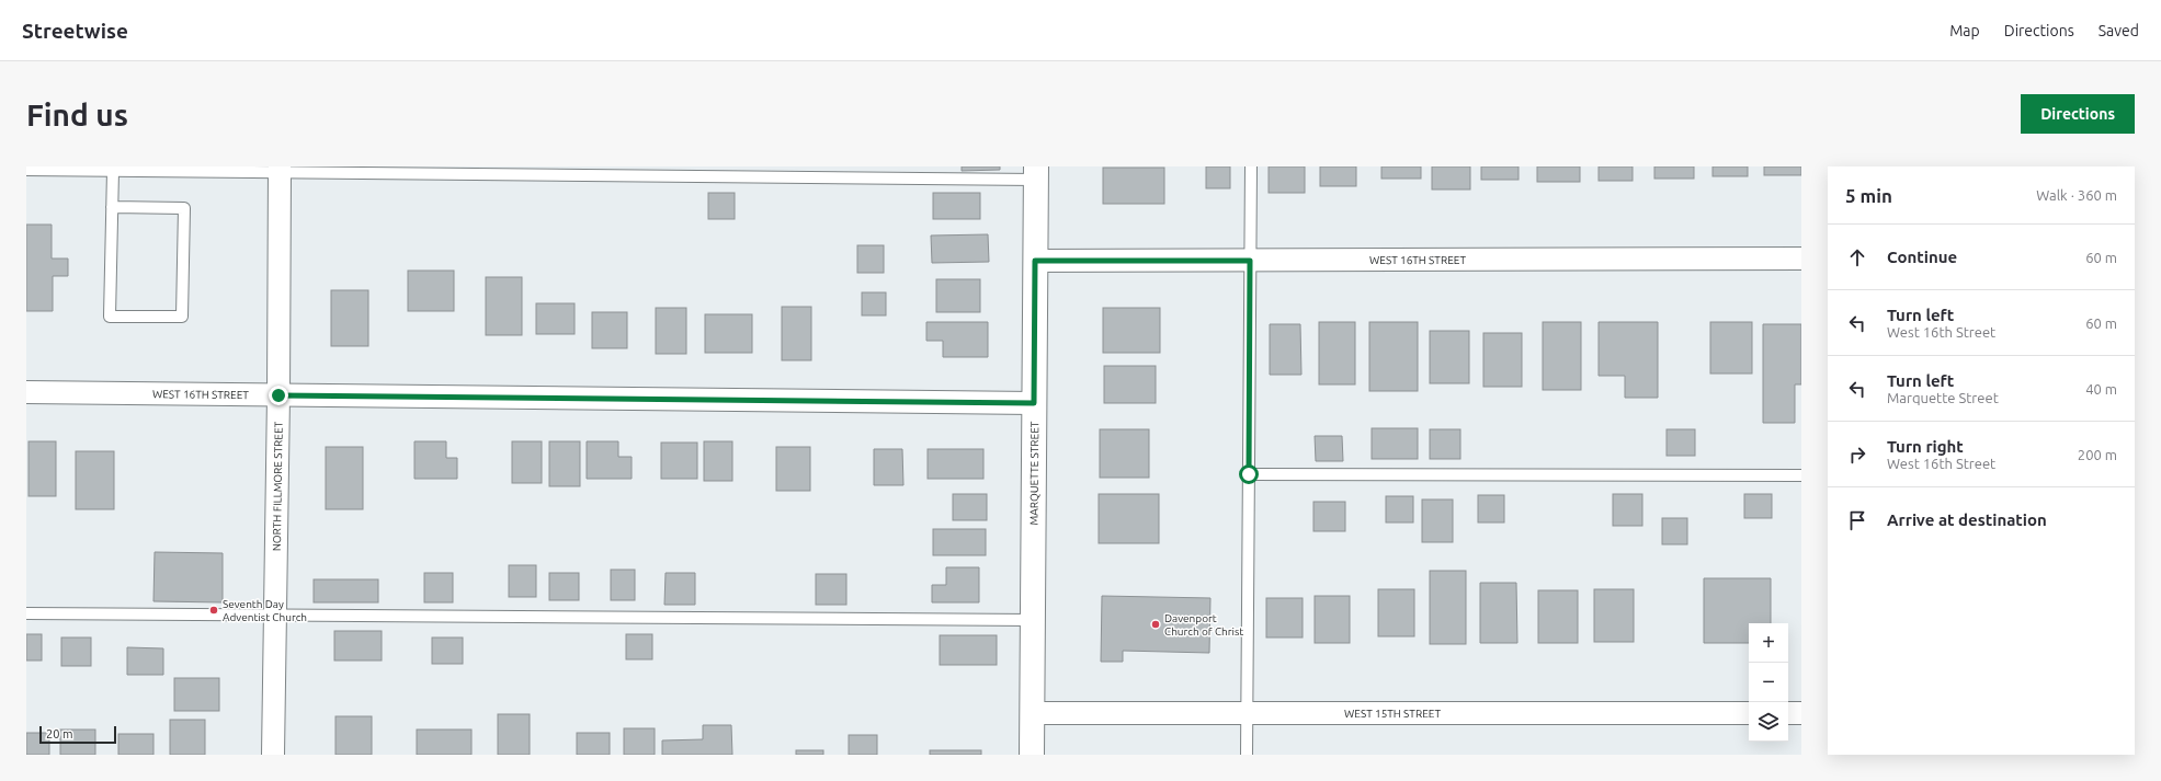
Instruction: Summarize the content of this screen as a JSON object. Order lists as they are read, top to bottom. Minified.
{"streets":{"street":["WEST 16TH STREET","MARQUETTE STREET","NORTH FILLMORE STREET","WEST 15TH STREET"]},"crossings":[["WEST 16TH STREET","MARQUETTE STREET"],["WEST 16TH STREET","NORTH FILLMORE STREET"],["MARQUETTE STREET","WEST 15TH STREET"]],"places":["Seventh Day Adventist Church","Davenport Church of Christ"],"scale_bar":"20 m","page":{"header":"Streetwise","nav":["Map","Directions","Saved"],"buttons":"Directions","title":"Find us","heading":["5 min","Walk · 360 m"],"list":[["Continue","60 m"],["Turn left","West 16th Street","60 m"],["Turn left","Marquette Street","40 m"],["Turn right","West 16th Street","200 m"],"Arrive at destination"],"map_buttons":["+","−"],"scale":"20 m"}}
